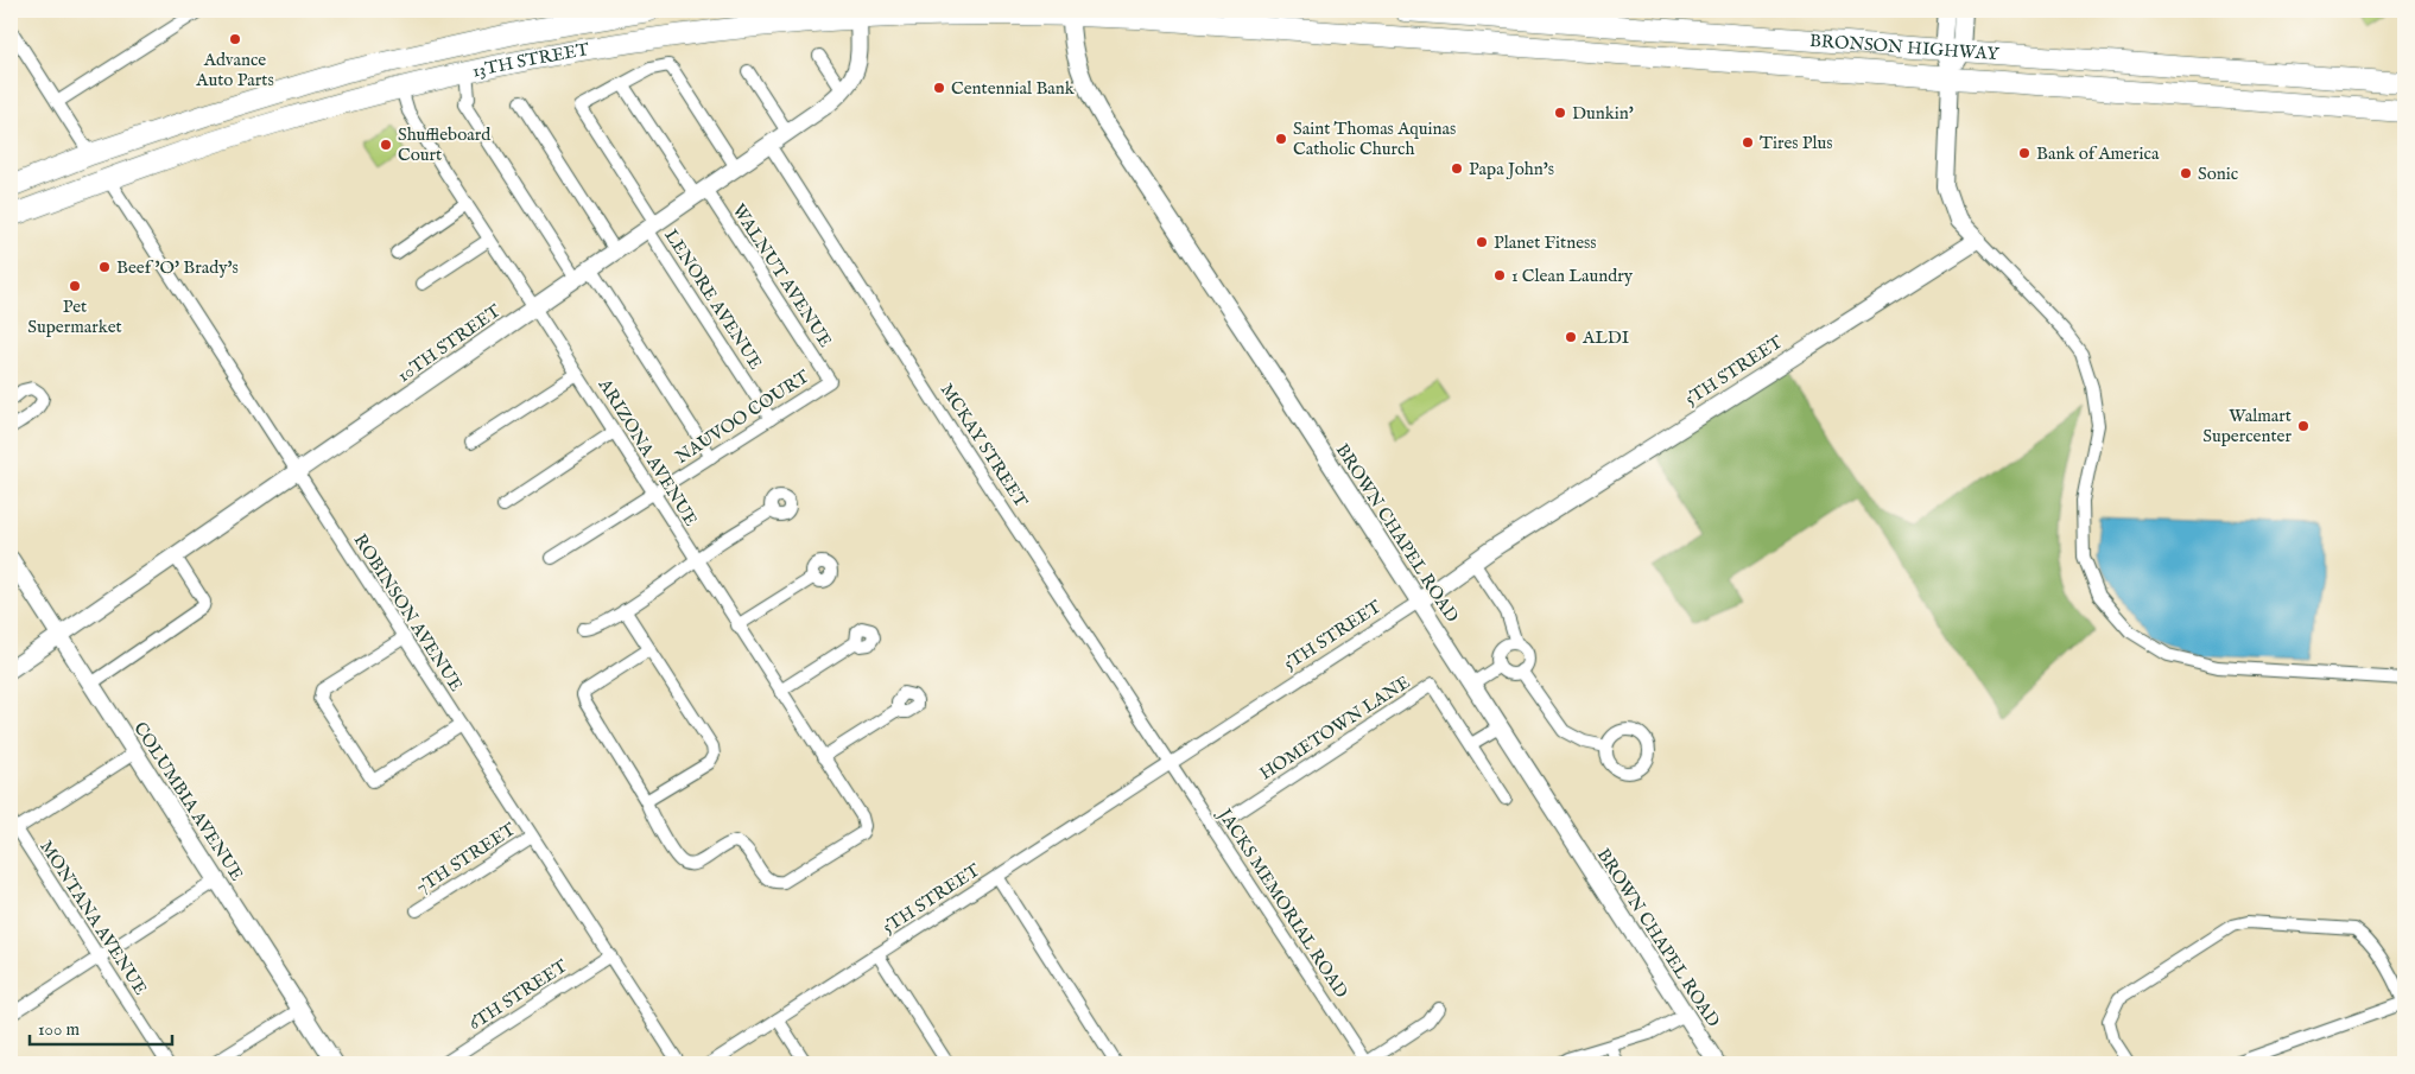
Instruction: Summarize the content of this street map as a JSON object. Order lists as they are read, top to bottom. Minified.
{"streets":{"highway":["BRONSON HIGHWAY","13TH STREET"],"street":["WALNUT AVENUE","LENORE AVENUE","10TH STREET","5TH STREET","NAUVOO COURT","MCKAY STREET","ARIZONA AVENUE","BROWN CHAPEL ROAD","ROBINSON AVENUE","HOMETOWN LANE","COLUMBIA AVENUE","7TH STREET","JACKS MEMORIAL ROAD","MONTANA AVENUE","6TH STREET"]},"crossings":[["BRONSON HIGHWAY","13TH STREET"],["13TH STREET","10TH STREET"],["13TH STREET","ARIZONA AVENUE"],["13TH STREET","BROWN CHAPEL ROAD"],["13TH STREET","ROBINSON AVENUE"],["WALNUT AVENUE","LENORE AVENUE"],["WALNUT AVENUE","10TH STREET"],["WALNUT AVENUE","NAUVOO COURT"],["LENORE AVENUE","10TH STREET"],["LENORE AVENUE","NAUVOO COURT"],["10TH STREET","MCKAY STREET"],["10TH STREET","ARIZONA AVENUE"],["10TH STREET","ROBINSON AVENUE"],["10TH STREET","COLUMBIA AVENUE"],["5TH STREET","MCKAY STREET"],["5TH STREET","BROWN CHAPEL ROAD"],["5TH STREET","JACKS MEMORIAL ROAD"],["NAUVOO COURT","ARIZONA AVENUE"],["MCKAY STREET","JACKS MEMORIAL ROAD"],["ROBINSON AVENUE","7TH STREET"],["ROBINSON AVENUE","6TH STREET"]],"places":["Advance Auto Parts","Centennial Bank","Dunkin'","Saint Thomas Aquinas Catholic Church","Tires Plus","Shuffleboard Court","Bank of America","Papa John's","Sonic","Planet Fitness","Beef 'O' Brady's","1 Clean Laundry","Pet Supermarket","ALDI","Walmart Supercenter"],"scale_bar":"100 m"}
